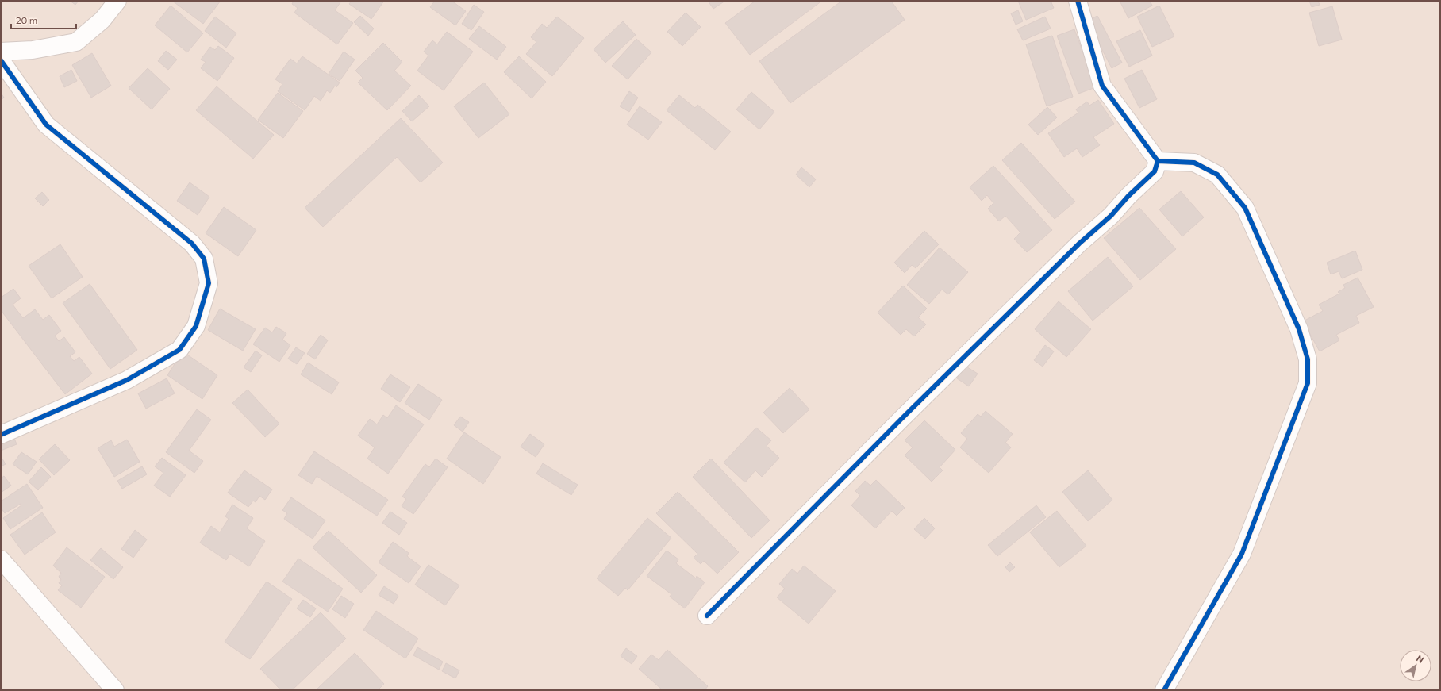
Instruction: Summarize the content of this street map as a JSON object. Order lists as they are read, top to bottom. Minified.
{"scale_bar":"20 m","north":"top right"}
